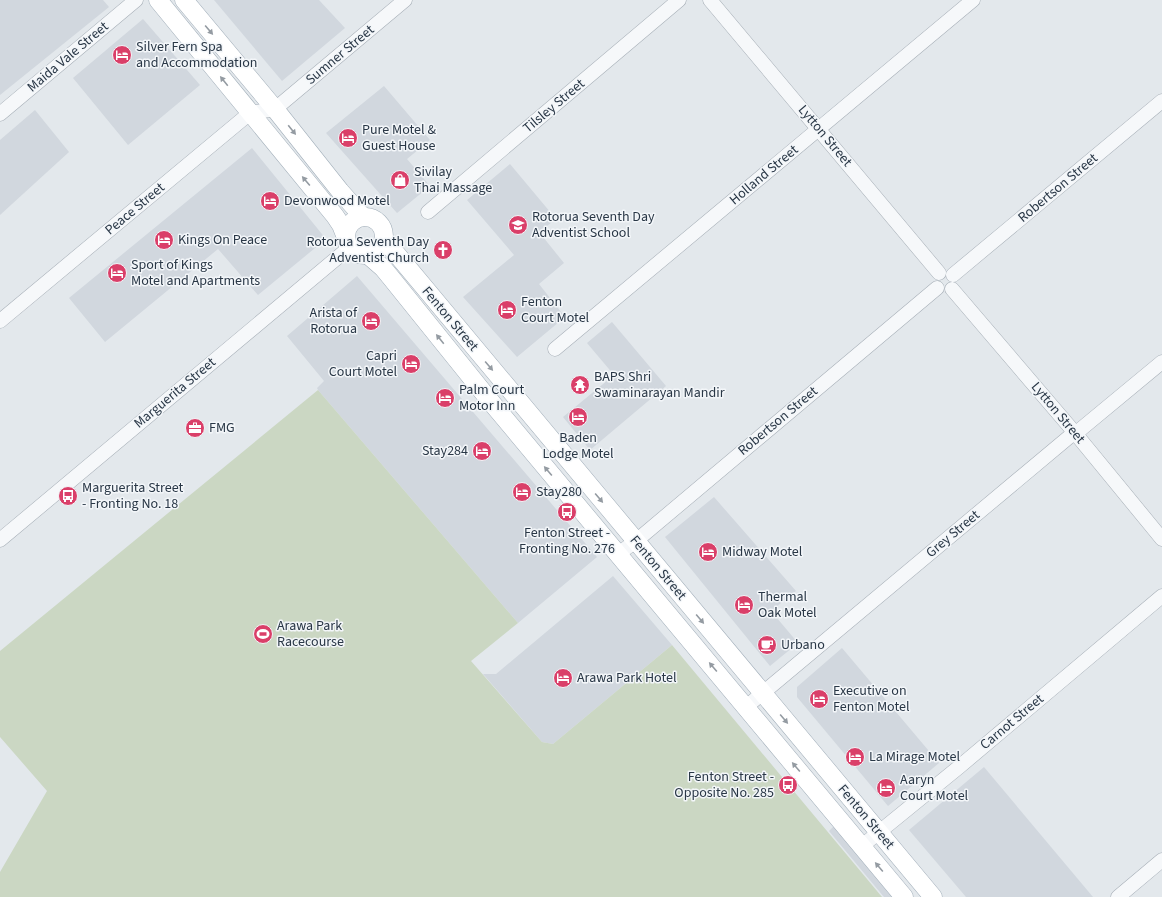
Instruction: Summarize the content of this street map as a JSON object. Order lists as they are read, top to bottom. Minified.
{"streets":{"main road":["Fenton Street"],"street":["Sumner Street","Maida Vale Street","Tilsley Street","Lytton Street","Holland Street","Robertson Street","Peace Street","Marguerita Street","Grey Street","Carnot Street"]},"crossings":[["Lytton Street","Holland Street"],["Lytton Street","Robertson Street"],["Lytton Street","Grey Street"],["Robertson Street","Fenton Street"],["Fenton Street","Marguerita Street"],["Fenton Street","Grey Street"],["Fenton Street","Carnot Street"]],"places":{"hotel":["Silver Fern Spa and Accommodation","Pure Motel & Guest House","Devonwood Motel","Kings On Peace","Sport of Kings Motel and Apartments","Fenton Court Motel","Arista of Rotorua","Capri Court Motel","Palm Court Motor Inn","Baden Lodge Motel","Stay284","Stay280","Midway Motel","Thermal Oak Motel","Arawa Park Hotel","Executive on Fenton Motel","La Mirage Motel","Aaryn Court Motel"],"shop":["Sivilay Thai Massage"],"school or university":["Rotorua Seventh Day Adventist School"],"church":["Rotorua Seventh Day Adventist Church"],"temple":["BAPS Shri Swaminarayan Mandir"],"office":["FMG"],"bus stop":["Marguerita Street - Fronting No. 18","Fenton Street - Fronting No. 276","Fenton Street - Opposite No. 285"],"sports":["Arawa Park Racecourse"],"cafe":["Urbano"]}}
